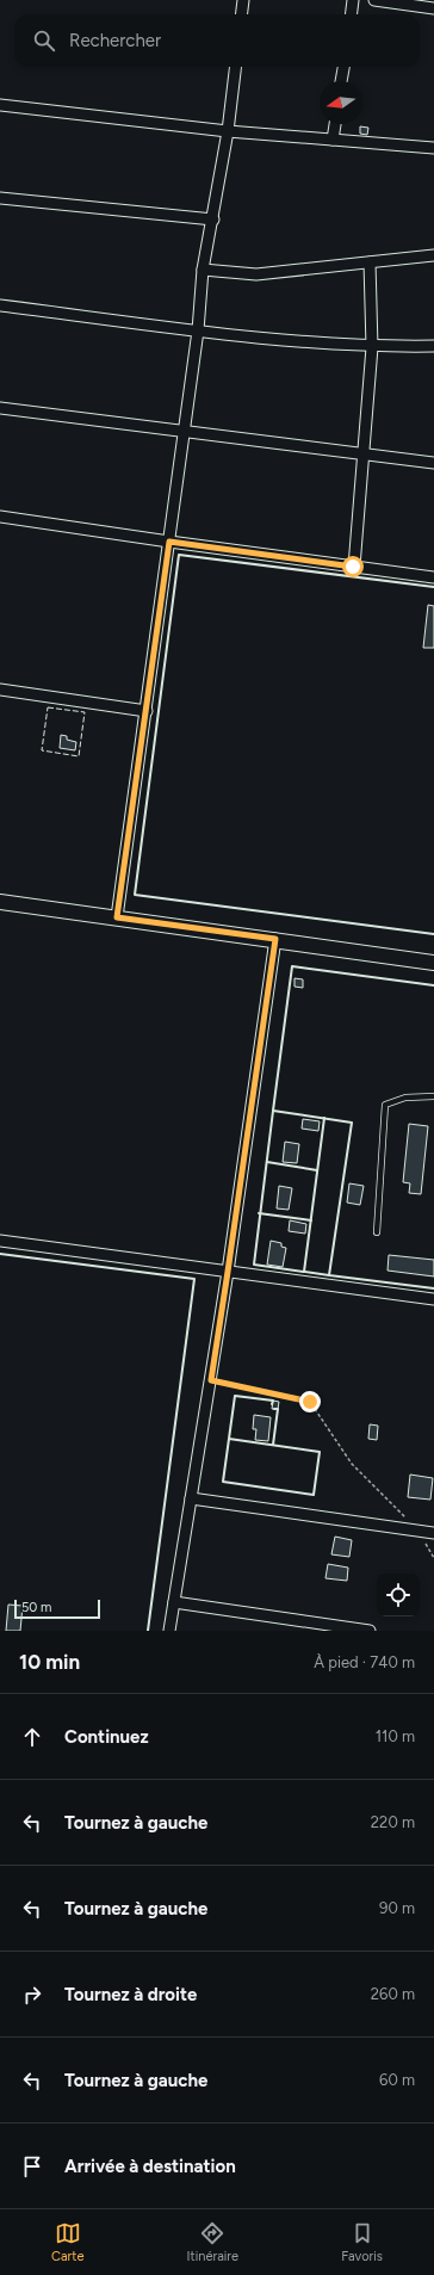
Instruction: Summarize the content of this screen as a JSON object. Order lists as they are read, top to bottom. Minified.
{"scale_bar":"50 m","north":"left","page":{"search":"Rechercher","scale":"50 m","heading":["10 min","À pied · 740 m"],"list":[["Continuez","110 m"],["Tournez à gauche","220 m"],["Tournez à gauche","90 m"],["Tournez à droite","260 m"],["Tournez à gauche","60 m"],"Arrivée à destination"],"nav":["Carte","Itinéraire","Favoris"]}}
